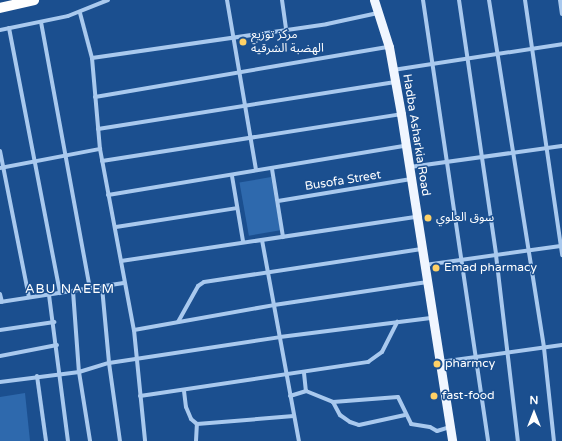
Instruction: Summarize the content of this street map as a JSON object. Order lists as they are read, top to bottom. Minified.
{"streets":{"main road":["Hadba Asharkia Road"],"street":["Busofa Street"]},"crossings":[["Hadba Asharkia Road","Busofa Street"]],"districts":["ABU NAEEM"],"places":["مركز توزيع الهضبة الشرقية","سوق العلوي","Emad pharmacy","pharmcy","fast-food"],"north":"top"}
